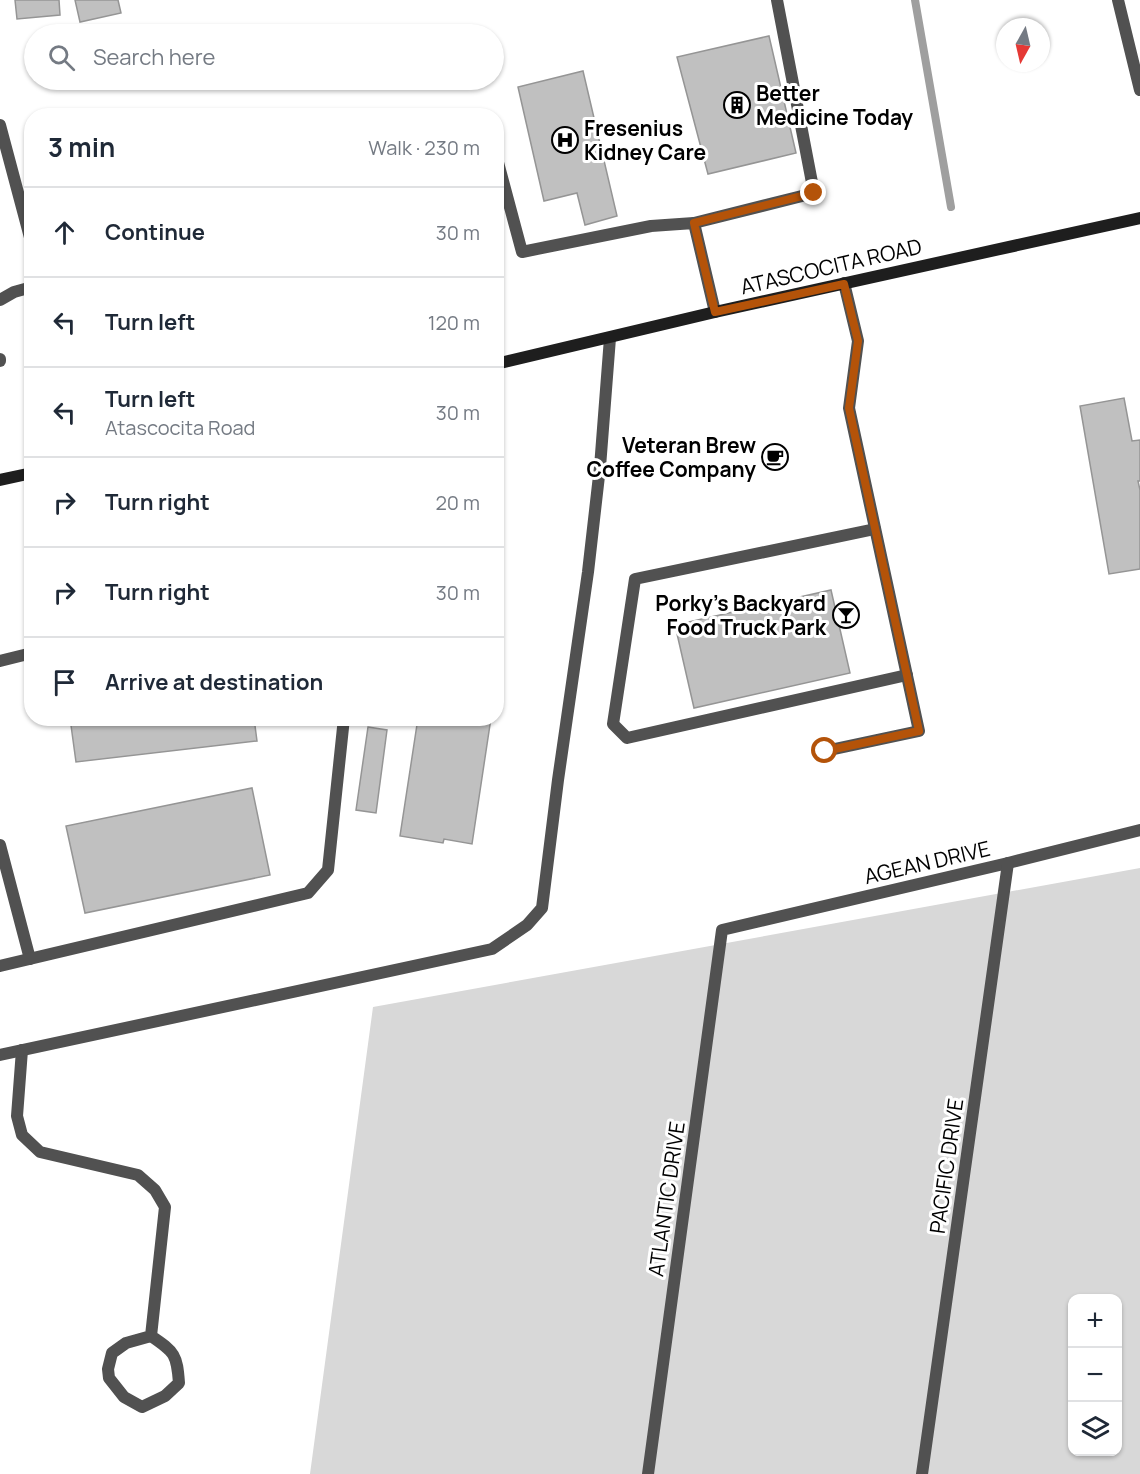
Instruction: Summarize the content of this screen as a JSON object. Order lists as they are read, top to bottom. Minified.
{"streets":{"main road":["ATASCOCITA ROAD"],"street":["AGEAN DRIVE","PACIFIC DRIVE","ATLANTIC DRIVE"]},"crossings":[["AGEAN DRIVE","PACIFIC DRIVE"],["AGEAN DRIVE","ATLANTIC DRIVE"]],"places":{"building":["Better Medicine Today"],"hospital":["Fresenius Kidney Care"],"cafe":["Veteran Brew Coffee Company"],"bar":["Porky's Backyard Food Truck Park"]},"north":"bottom","page":{"search":"Search here","heading":["3 min","Walk · 230 m"],"list":[["Continue","30 m"],["Turn left","120 m"],["Turn left","Atascocita Road","30 m"],["Turn right","20 m"],["Turn right","30 m"],"Arrive at destination"],"map_buttons":["+","−"]}}
